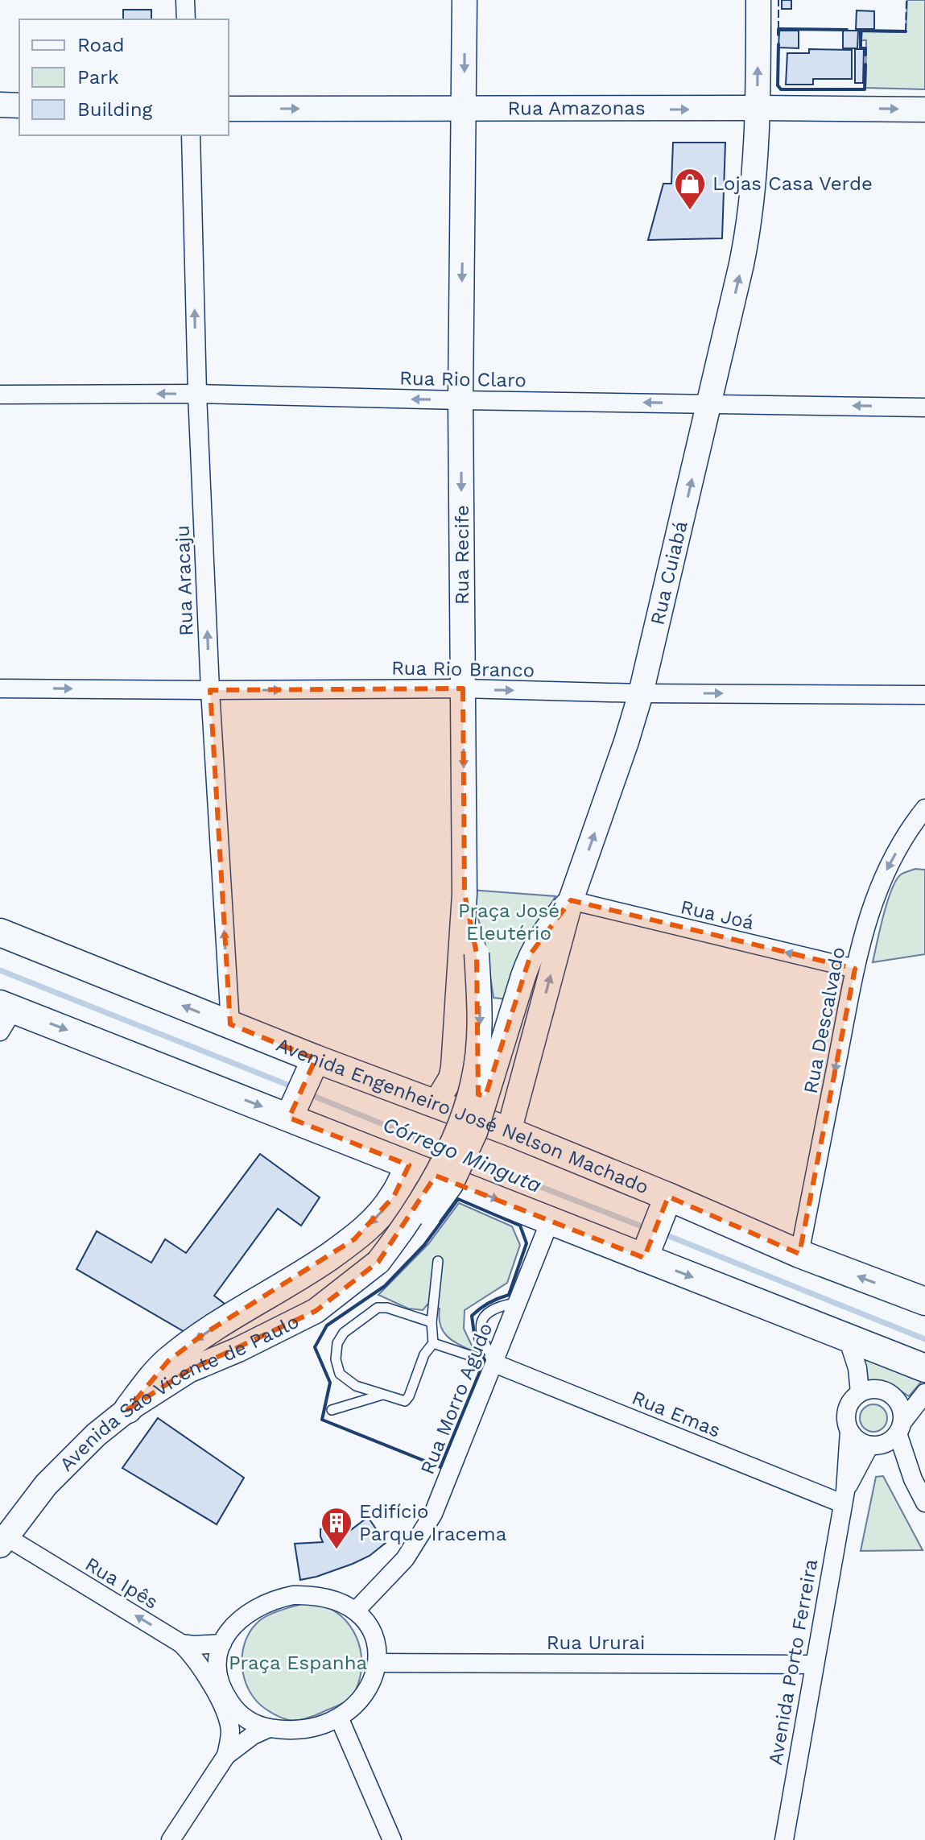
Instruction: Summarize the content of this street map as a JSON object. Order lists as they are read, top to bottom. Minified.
{"streets":{"main road":["Rua Amazonas","Rua Recife","Rua Cuiabá","Avenida Engenheiro José Nelson Machado","Avenida São Vicente de Paulo"],"street":["Rua Rio Claro","Rua Aracaju","Rua Rio Branco","Rua Joá","Rua Descalvado","Rua Morro Agudo","Rua Emas","Rua Ipês","Rua Ururai","Avenida Porto Ferreira"]},"crossings":[["Rua Amazonas","Rua Recife"],["Rua Amazonas","Rua Cuiabá"],["Rua Rio Claro","Rua Recife"],["Rua Rio Claro","Rua Cuiabá"],["Rua Rio Claro","Rua Aracaju"],["Rua Recife","Rua Rio Branco"],["Rua Recife","Avenida Engenheiro José Nelson Machado"],["Rua Recife","Avenida São Vicente de Paulo"],["Rua Cuiabá","Rua Rio Branco"],["Rua Cuiabá","Rua Joá"],["Rua Cuiabá","Avenida Engenheiro José Nelson Machado"],["Rua Cuiabá","Avenida São Vicente de Paulo"],["Rua Aracaju","Rua Rio Branco"],["Rua Aracaju","Avenida Engenheiro José Nelson Machado"],["Rua Joá","Rua Descalvado"],["Rua Joá","Avenida São Vicente de Paulo"],["Rua Descalvado","Avenida Engenheiro José Nelson Machado"],["Avenida Engenheiro José Nelson Machado","Rua Morro Agudo"],["Avenida São Vicente de Paulo","Rua Ipês"],["Rua Morro Agudo","Rua Emas"],["Rua Morro Agudo","Rua Ururai"],["Rua Emas","Avenida Porto Ferreira"],["Rua Ururai","Avenida Porto Ferreira"]],"one_way":["Rua Amazonas","Rua Rio Claro","Rua Recife","Rua Cuiabá","Rua Aracaju","Rua Rio Branco","Rua Joá","Rua Descalvado","Rua Ipês"],"water":["Córrego Minguta"],"parks":["Praça José Eleutério","Praça Espanha"],"places":{"shop":["Lojas Casa Verde"],"building":["Edifício Parque Iracema"]},"legend":["Road","Park","Building"]}
